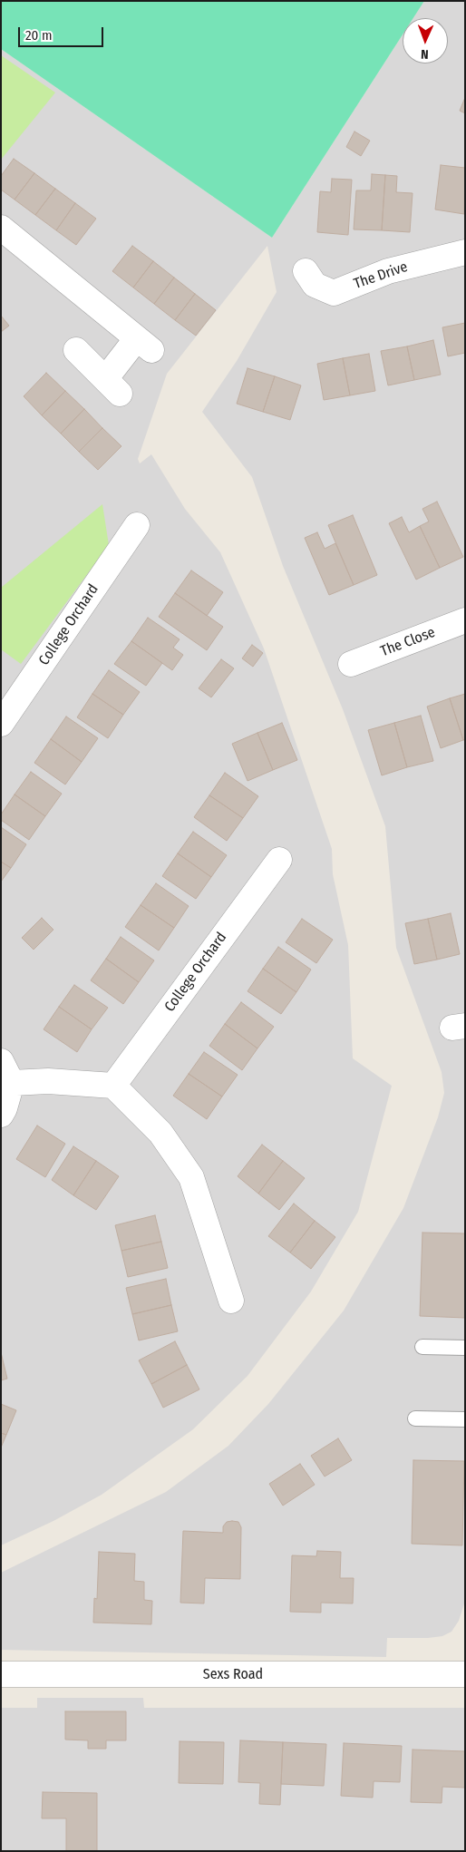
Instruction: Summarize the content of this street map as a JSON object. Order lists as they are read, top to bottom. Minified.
{"streets":{"street":["The Drive","College Orchard","The Close","Sexs Road"]},"scale_bar":"20 m","north":"bottom"}
